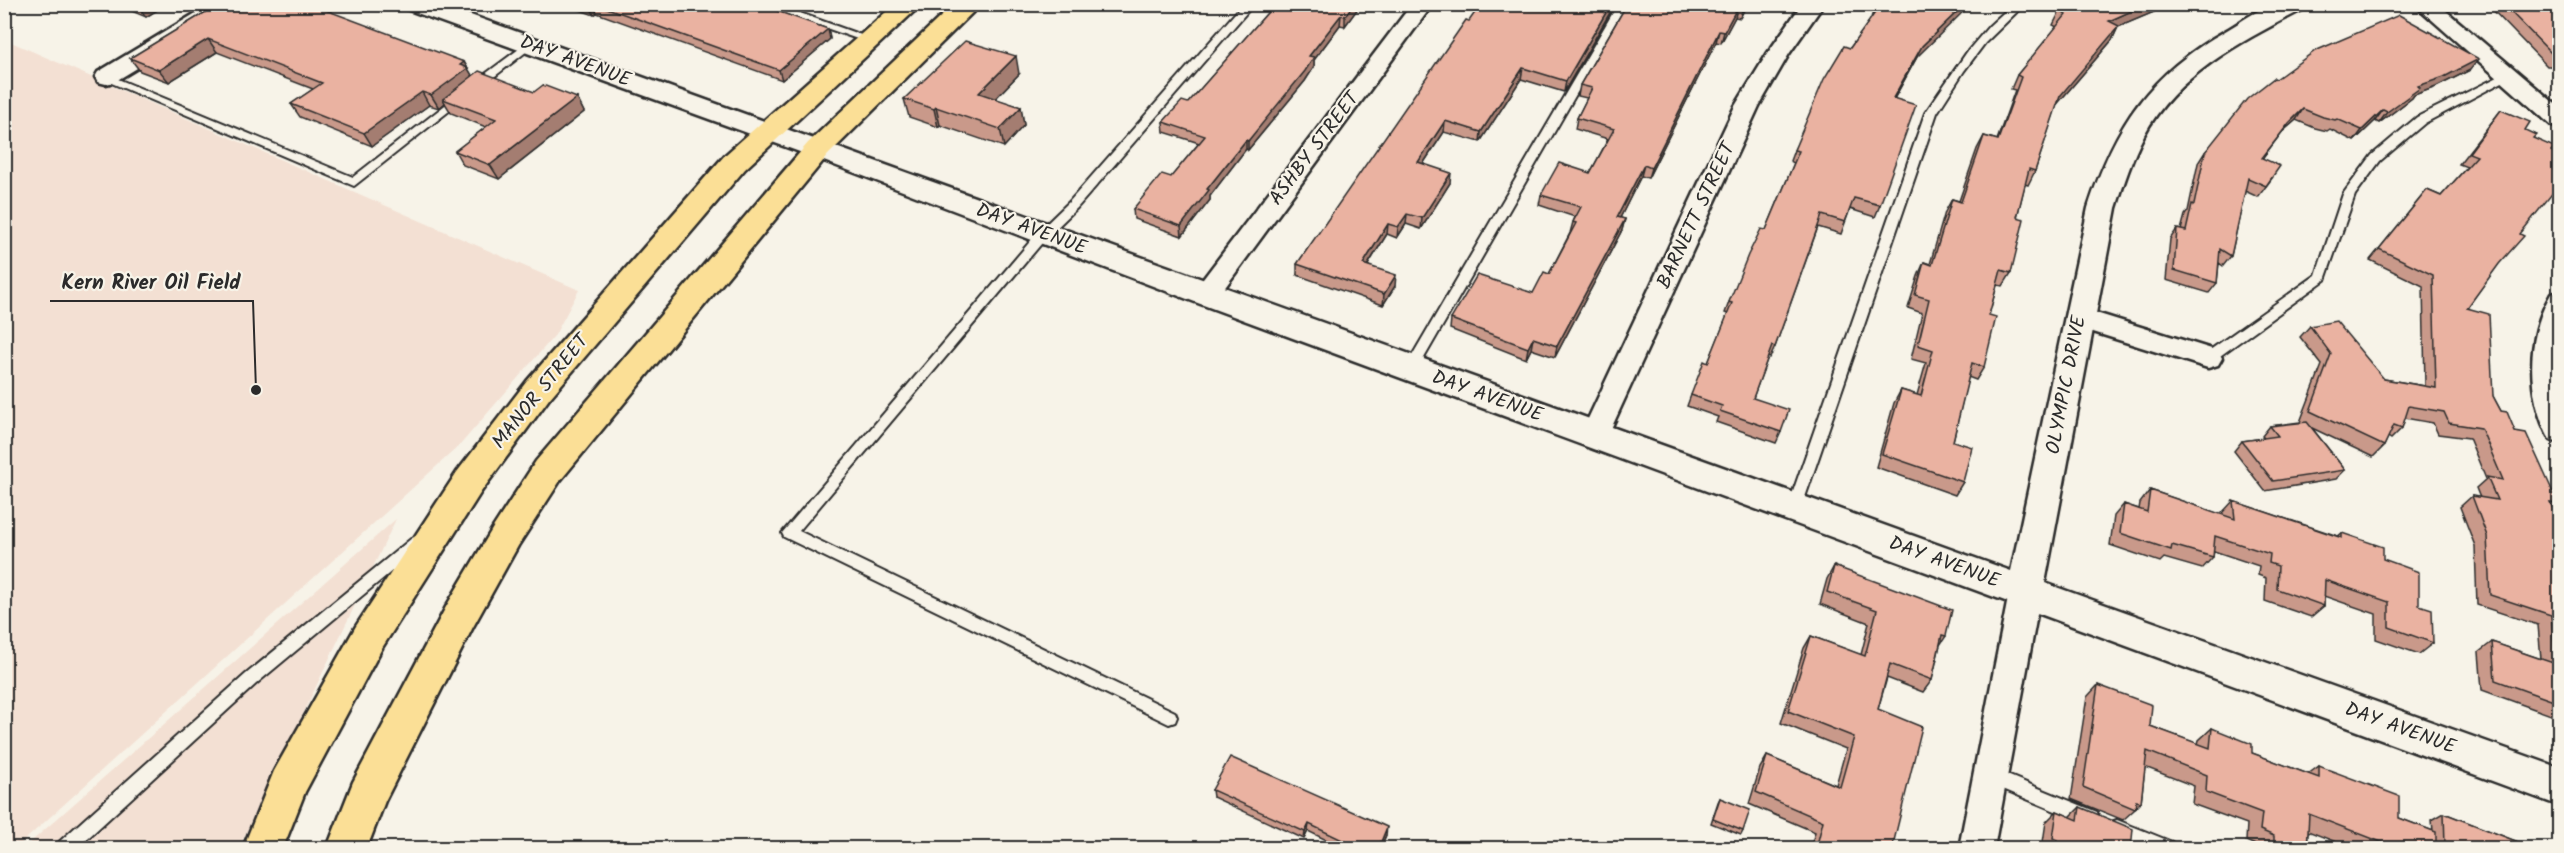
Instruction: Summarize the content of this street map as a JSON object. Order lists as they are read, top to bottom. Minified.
{"streets":{"main road":["MANOR STREET"],"street":["DAY AVENUE","ASHBY STREET","BARNETT STREET","OLYMPIC DRIVE"]},"crossings":[["DAY AVENUE","ASHBY STREET"],["DAY AVENUE","BARNETT STREET"],["DAY AVENUE","OLYMPIC DRIVE"],["DAY AVENUE","MANOR STREET"]],"places":["Kern River Oil Field"]}
